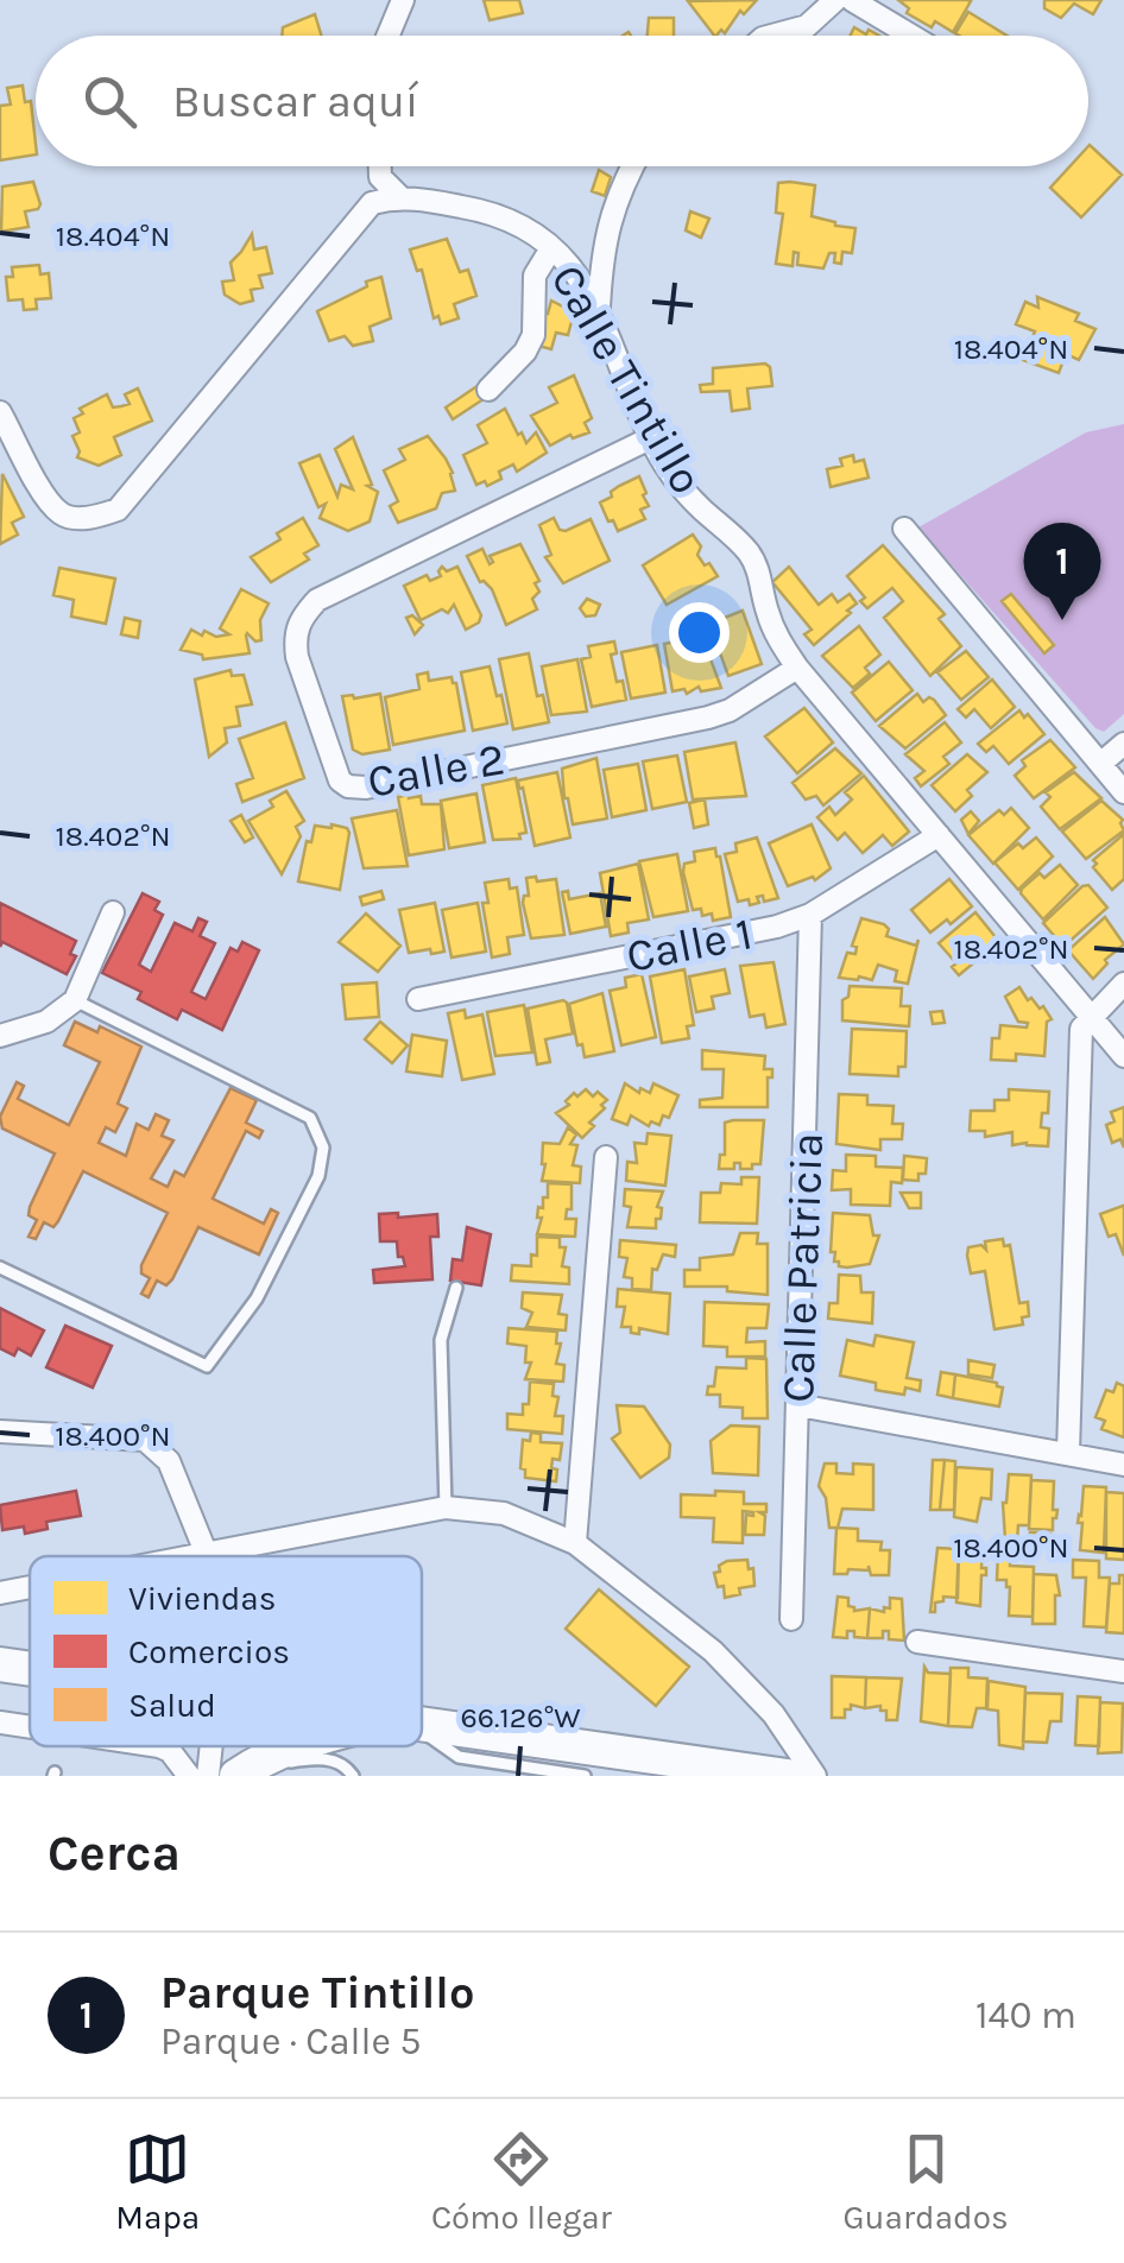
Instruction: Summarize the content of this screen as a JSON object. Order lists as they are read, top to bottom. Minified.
{"streets":{"street":["Calle Tintillo","Calle 2","Calle 1","Calle Patricia"]},"crossings":[["Calle Tintillo","Calle 2"],["Calle Tintillo","Calle 1"],["Calle 1","Calle Patricia"]],"legend":["Viviendas","Comercios","Salud"],"page":{"search":"Buscar aquí","pins":"1","heading":"Cerca","list":[{"mark":"1","name":"Parque Tintillo","note":"Parque · Calle 5","value":"140 m"}],"nav":["Mapa","Cómo llegar","Guardados"]},"coordinates":["18.404°N","18.402°N","18.400°N","66.126°W"]}
